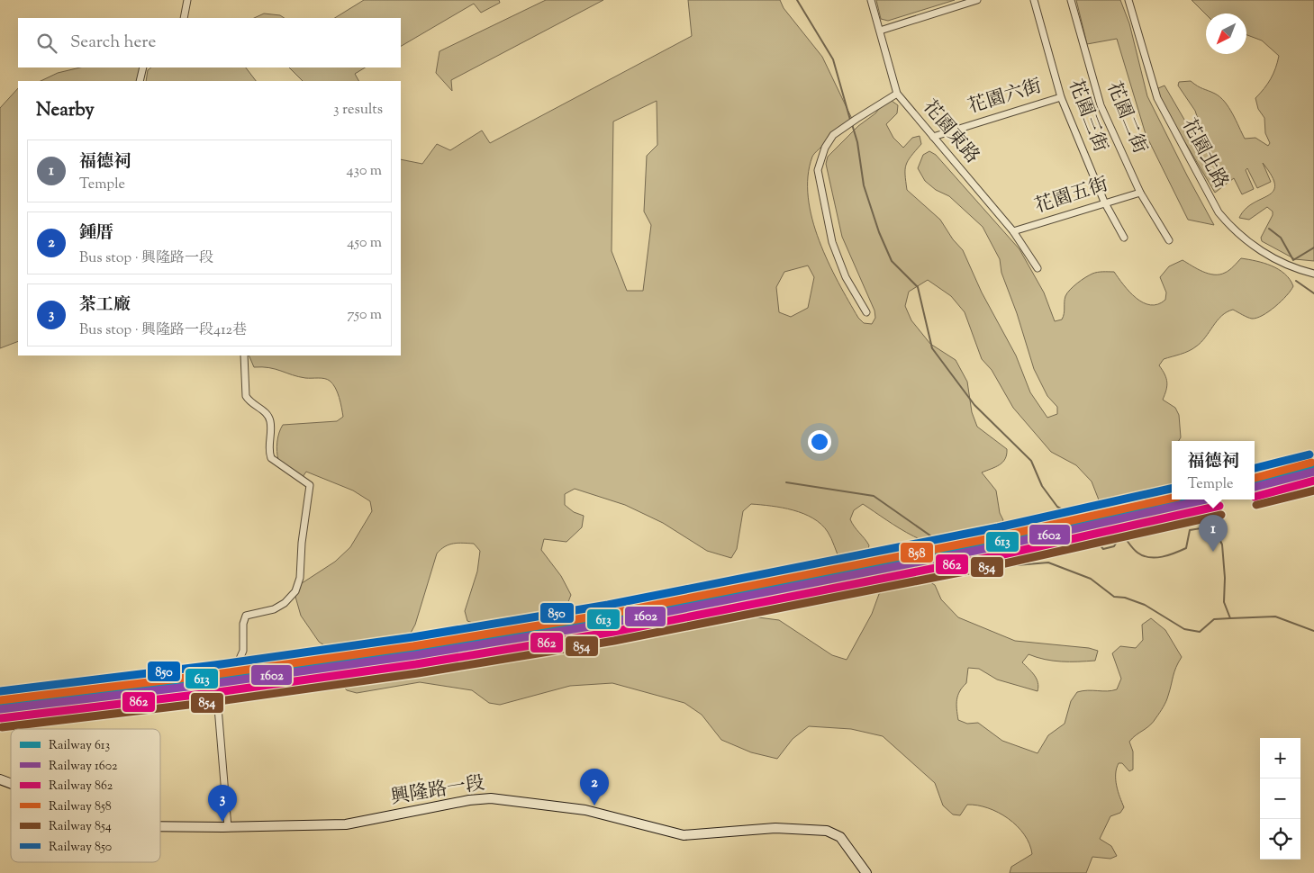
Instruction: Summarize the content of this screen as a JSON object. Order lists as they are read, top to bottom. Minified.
{"streets":{"street":["花園六街","花園三街","花園二街","花園東路","花園北路","花園五街","興隆路一段"]},"crossings":[["花園六街","花園三街"],["花園六街","花園東路"],["花園三街","花園五街"],["花園二街","花園五街"],["花園東路","花園五街"]],"lines":["rail line 850","rail line 858","rail line 613","rail line 1602","rail line 862","rail line 854"],"legend":["Railway 613","Railway 1602","Railway 862","Railway 858","Railway 854","Railway 850"],"north":"bottom left","page":{"search":"Search here","heading":["Nearby","3 results"],"list":[{"mark":"1","name":"福德祠","note":"Temple","value":"430 m"},{"mark":"2","name":"鍾厝","note":"Bus stop · 興隆路一段","value":"450 m"},{"mark":"3","name":"茶工廠","note":"Bus stop · 興隆路一段412巷","value":"750 m"}],"popup":["福德祠","Temple"],"pins":["1","2","3"],"map_buttons":["+","−"]}}
